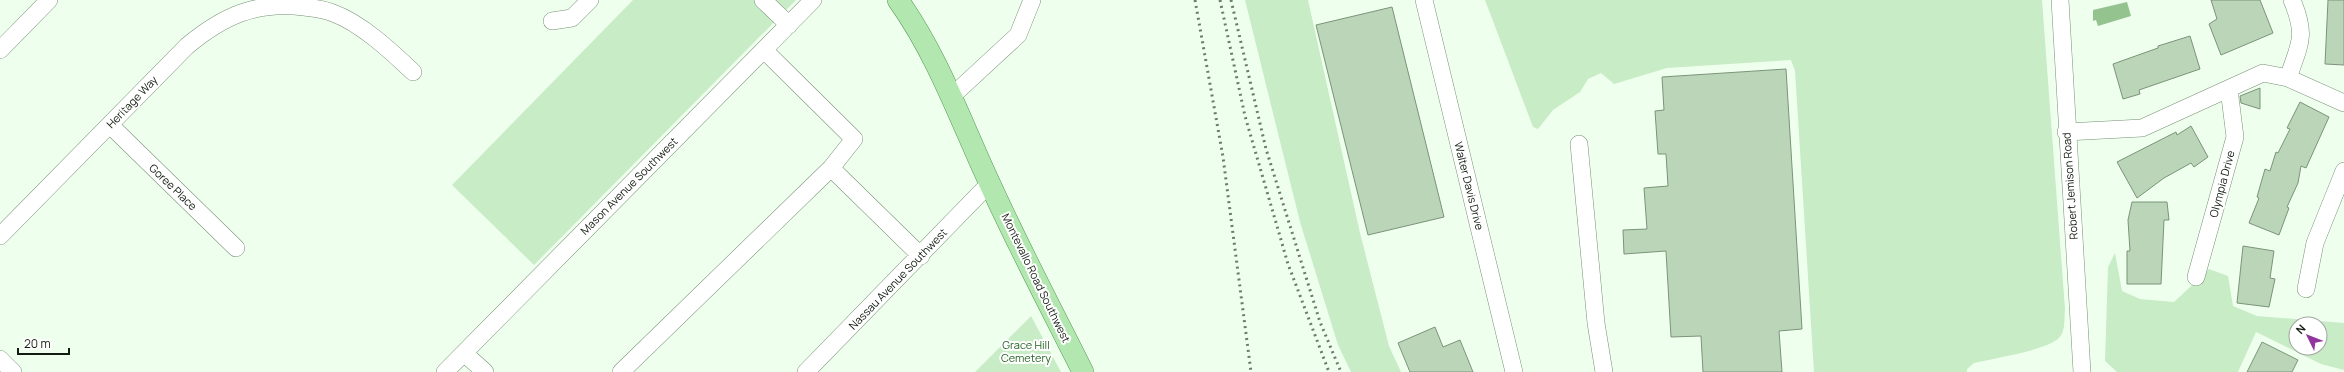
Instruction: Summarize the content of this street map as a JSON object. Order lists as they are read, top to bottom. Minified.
{"streets":{"main road":["Montevallo Road Southwest"],"street":["Heritage Way","Olympia Drive","Mason Avenue Southwest","Walter Davis Drive","Robert Jemison Road","Goree Place","Nassau Avenue Southwest"]},"crossings":[["Heritage Way","Goree Place"],["Montevallo Road Southwest","Nassau Avenue Southwest"]],"parks":["Grace Hill Cemetery"],"scale_bar":"20 m","north":"top left"}
